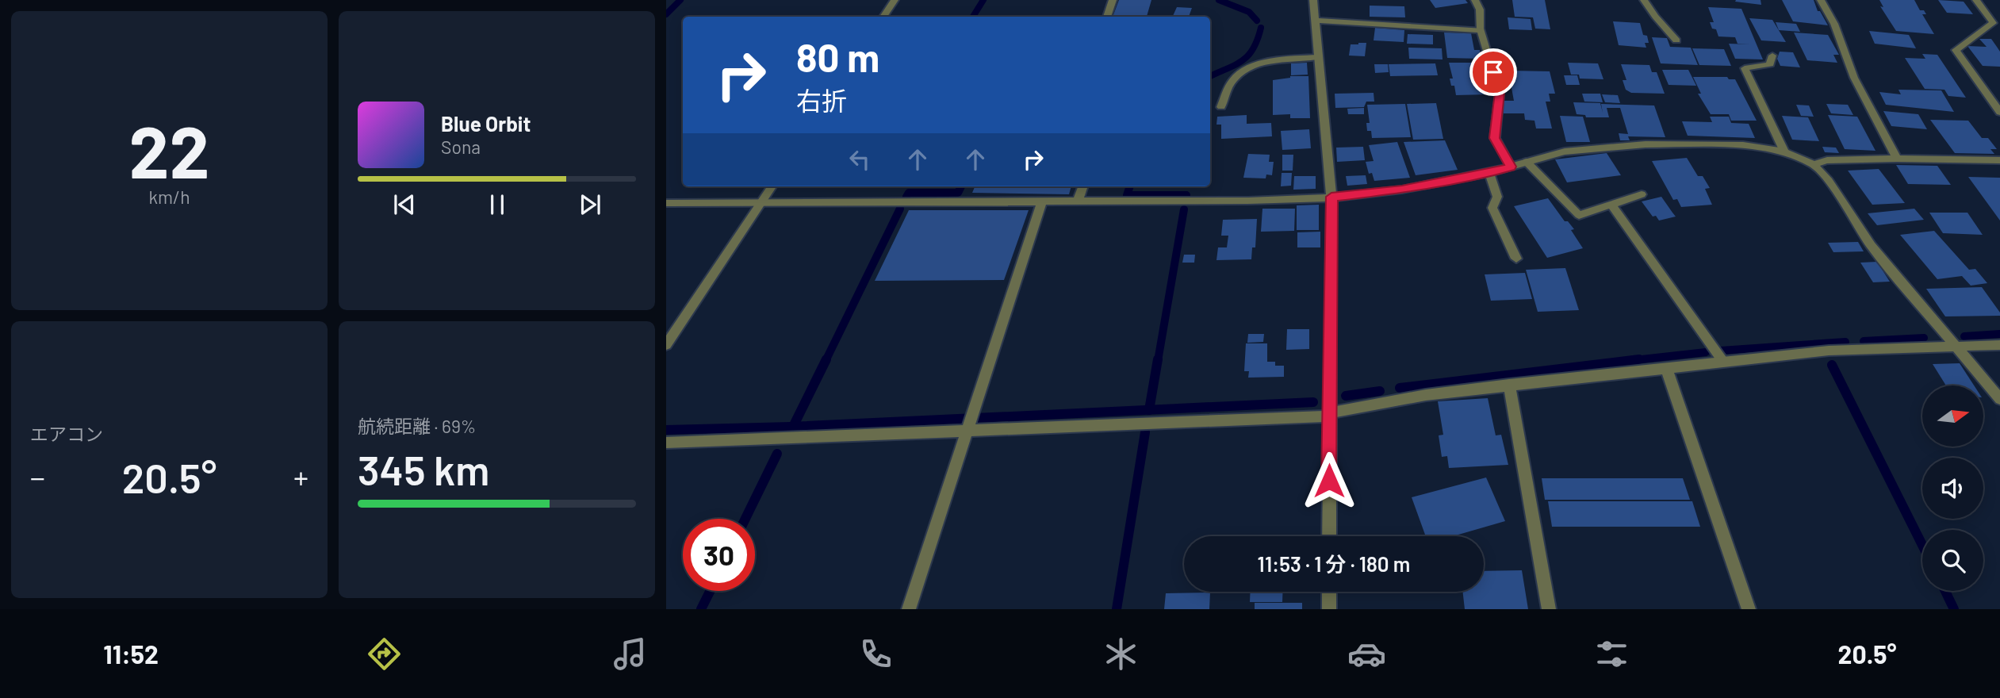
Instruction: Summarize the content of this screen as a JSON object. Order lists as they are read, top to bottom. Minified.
{"north":"right","page":{"tile":[["22","km/h"],"エアコン",["航続距離 · 69%","345 km"]],"turn":["80 m","右折"],"song":["Blue Orbit","Sona"],"heat":["−","20.5°","+"],"limit":"30","trip":"11:53 · 1 分 · 180 m","tabs":["11:52","20.5°"]}}
